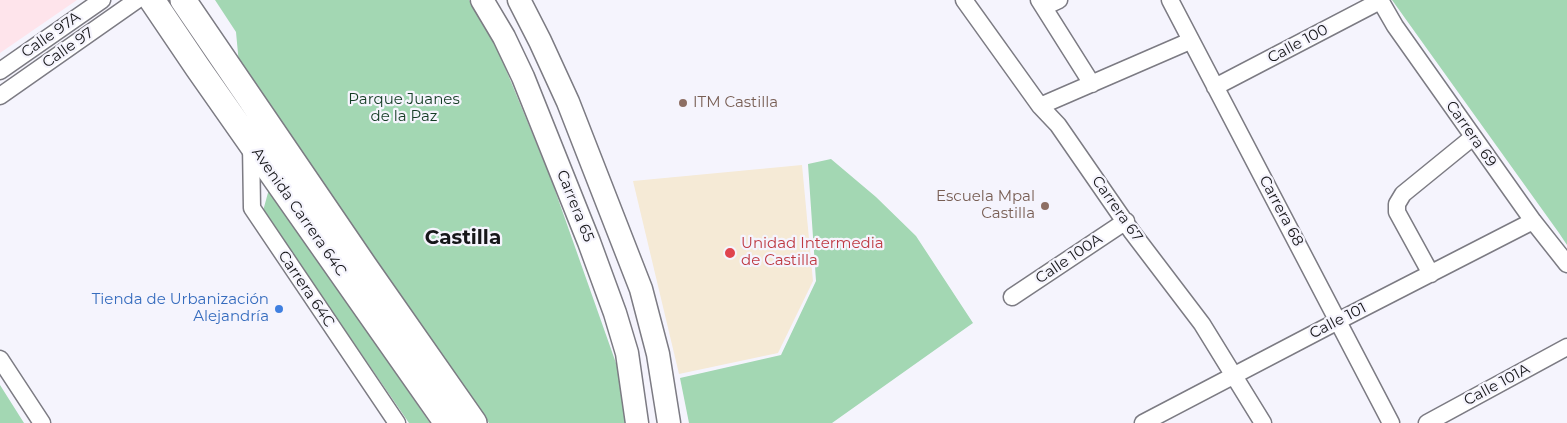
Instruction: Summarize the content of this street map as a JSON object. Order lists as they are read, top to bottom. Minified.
{"streets":{"main road":["Carrera 65","Avenida Carrera 64C"],"street":["Calle 97A","Calle 100","Calle 97","Carrera 69","Carrera 67","Carrera 68","Calle 100A","Carrera 64C","Calle 101","Calle 101A"]},"crossings":[["Calle 100","Carrera 69"],["Calle 100","Carrera 68"],["Carrera 69","Calle 101"],["Carrera 67","Calle 100A"],["Carrera 67","Calle 101"],["Carrera 68","Calle 101"],["Avenida Carrera 64C","Carrera 64C"]],"districts":["Castilla"],"parks":["Parque Juanes de la Paz"],"places":["ITM Castilla","Escuela Mpal Castilla","Unidad Intermedia de Castilla","Tienda de Urbanización Alejandría"]}
